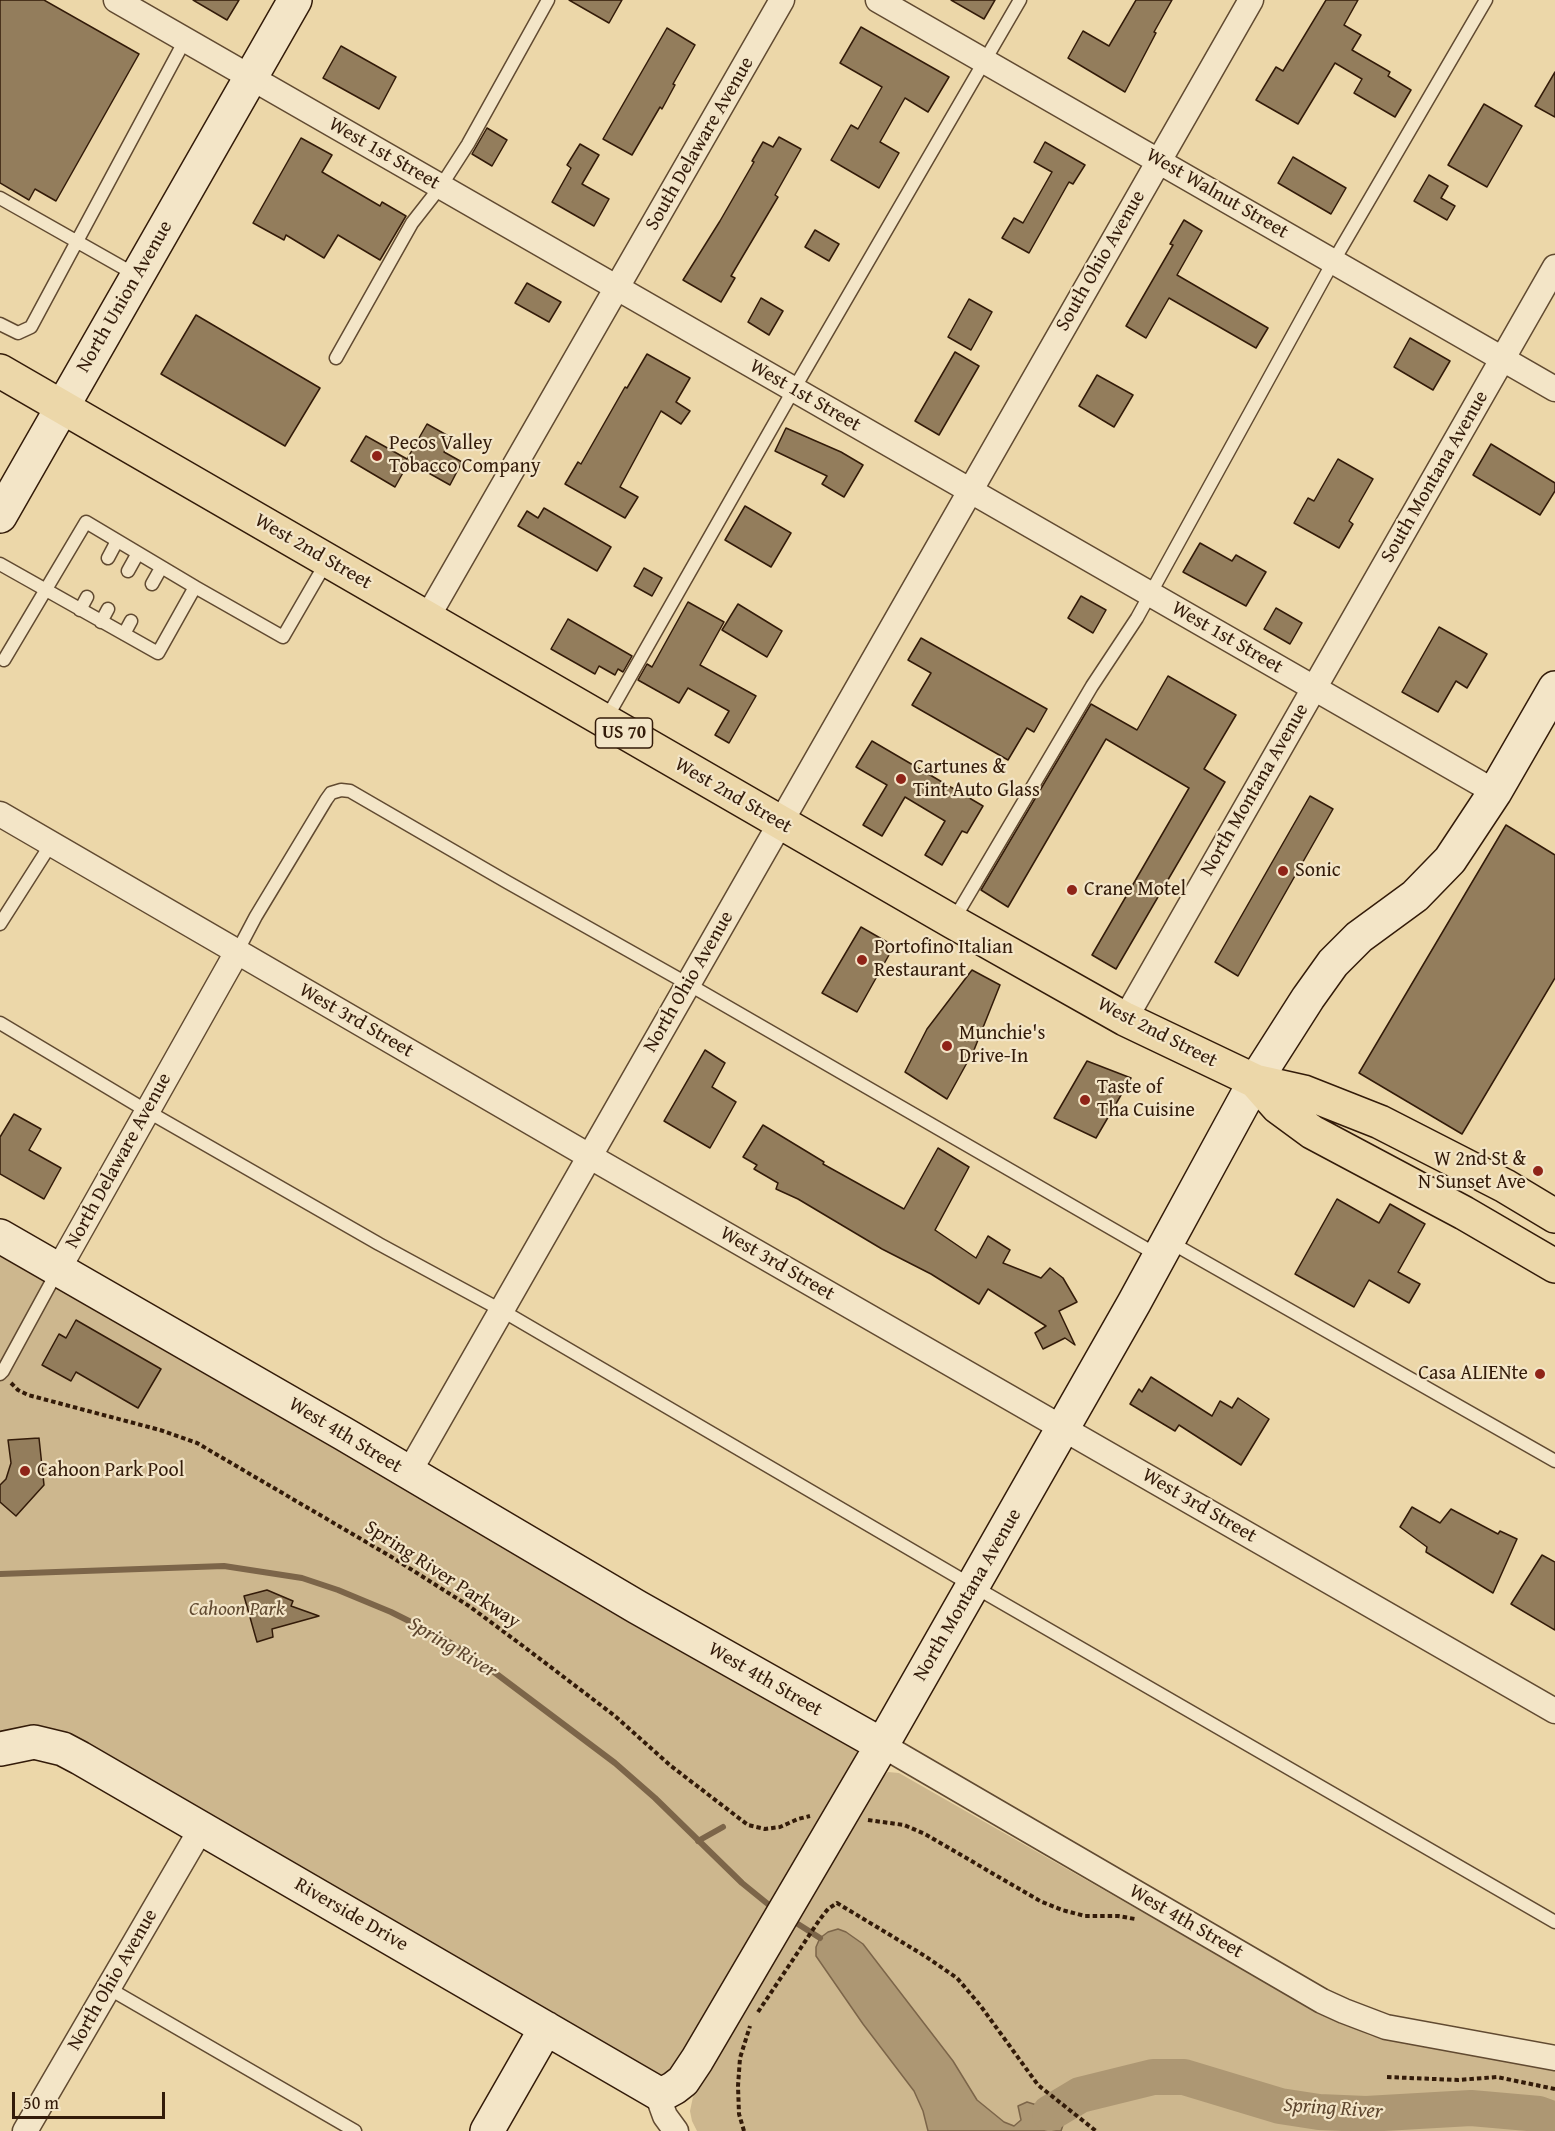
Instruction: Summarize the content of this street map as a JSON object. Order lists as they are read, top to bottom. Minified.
{"streets":{"main road":["West 2nd Street","US 70"],"street":["South Delaware Avenue","West 1st Street","West Walnut Street","South Ohio Avenue","North Union Avenue","South Montana Avenue","North Montana Avenue","North Ohio Avenue","West 3rd Street","North Delaware Avenue","West 4th Street","Riverside Drive"],"path":["Spring River Parkway"]},"crossings":[["South Delaware Avenue","West 1st Street"],["West 1st Street","South Ohio Avenue"],["West 1st Street","North Union Avenue"],["West 1st Street","South Montana Avenue"],["West 1st Street","North Montana Avenue"],["West 1st Street","North Ohio Avenue"],["West Walnut Street","South Ohio Avenue"],["West Walnut Street","South Montana Avenue"],["South Ohio Avenue","North Ohio Avenue"],["North Union Avenue","West 2nd Street"],["South Montana Avenue","North Montana Avenue"],["West 2nd Street","North Montana Avenue"],["West 2nd Street","North Ohio Avenue"],["North Montana Avenue","West 3rd Street"],["North Montana Avenue","West 4th Street"],["North Montana Avenue","Spring River Parkway"],["North Montana Avenue","Riverside Drive"],["North Ohio Avenue","West 3rd Street"],["North Ohio Avenue","West 4th Street"],["North Ohio Avenue","Riverside Drive"],["West 3rd Street","North Delaware Avenue"],["North Delaware Avenue","West 4th Street"],["North Delaware Avenue","Spring River Parkway"]],"water":["Spring River"],"parks":["Cahoon Park"],"places":["Pecos Valley Tobacco Company","Cartunes & Tint Auto Glass","Sonic","Crane Motel","Portofino Italian Restaurant","Munchie's Drive-In","Taste of Tha Cuisine","W 2nd St & N Sunset Ave","Casa ALIENte","Cahoon Park Pool"],"scale_bar":"50 m"}
